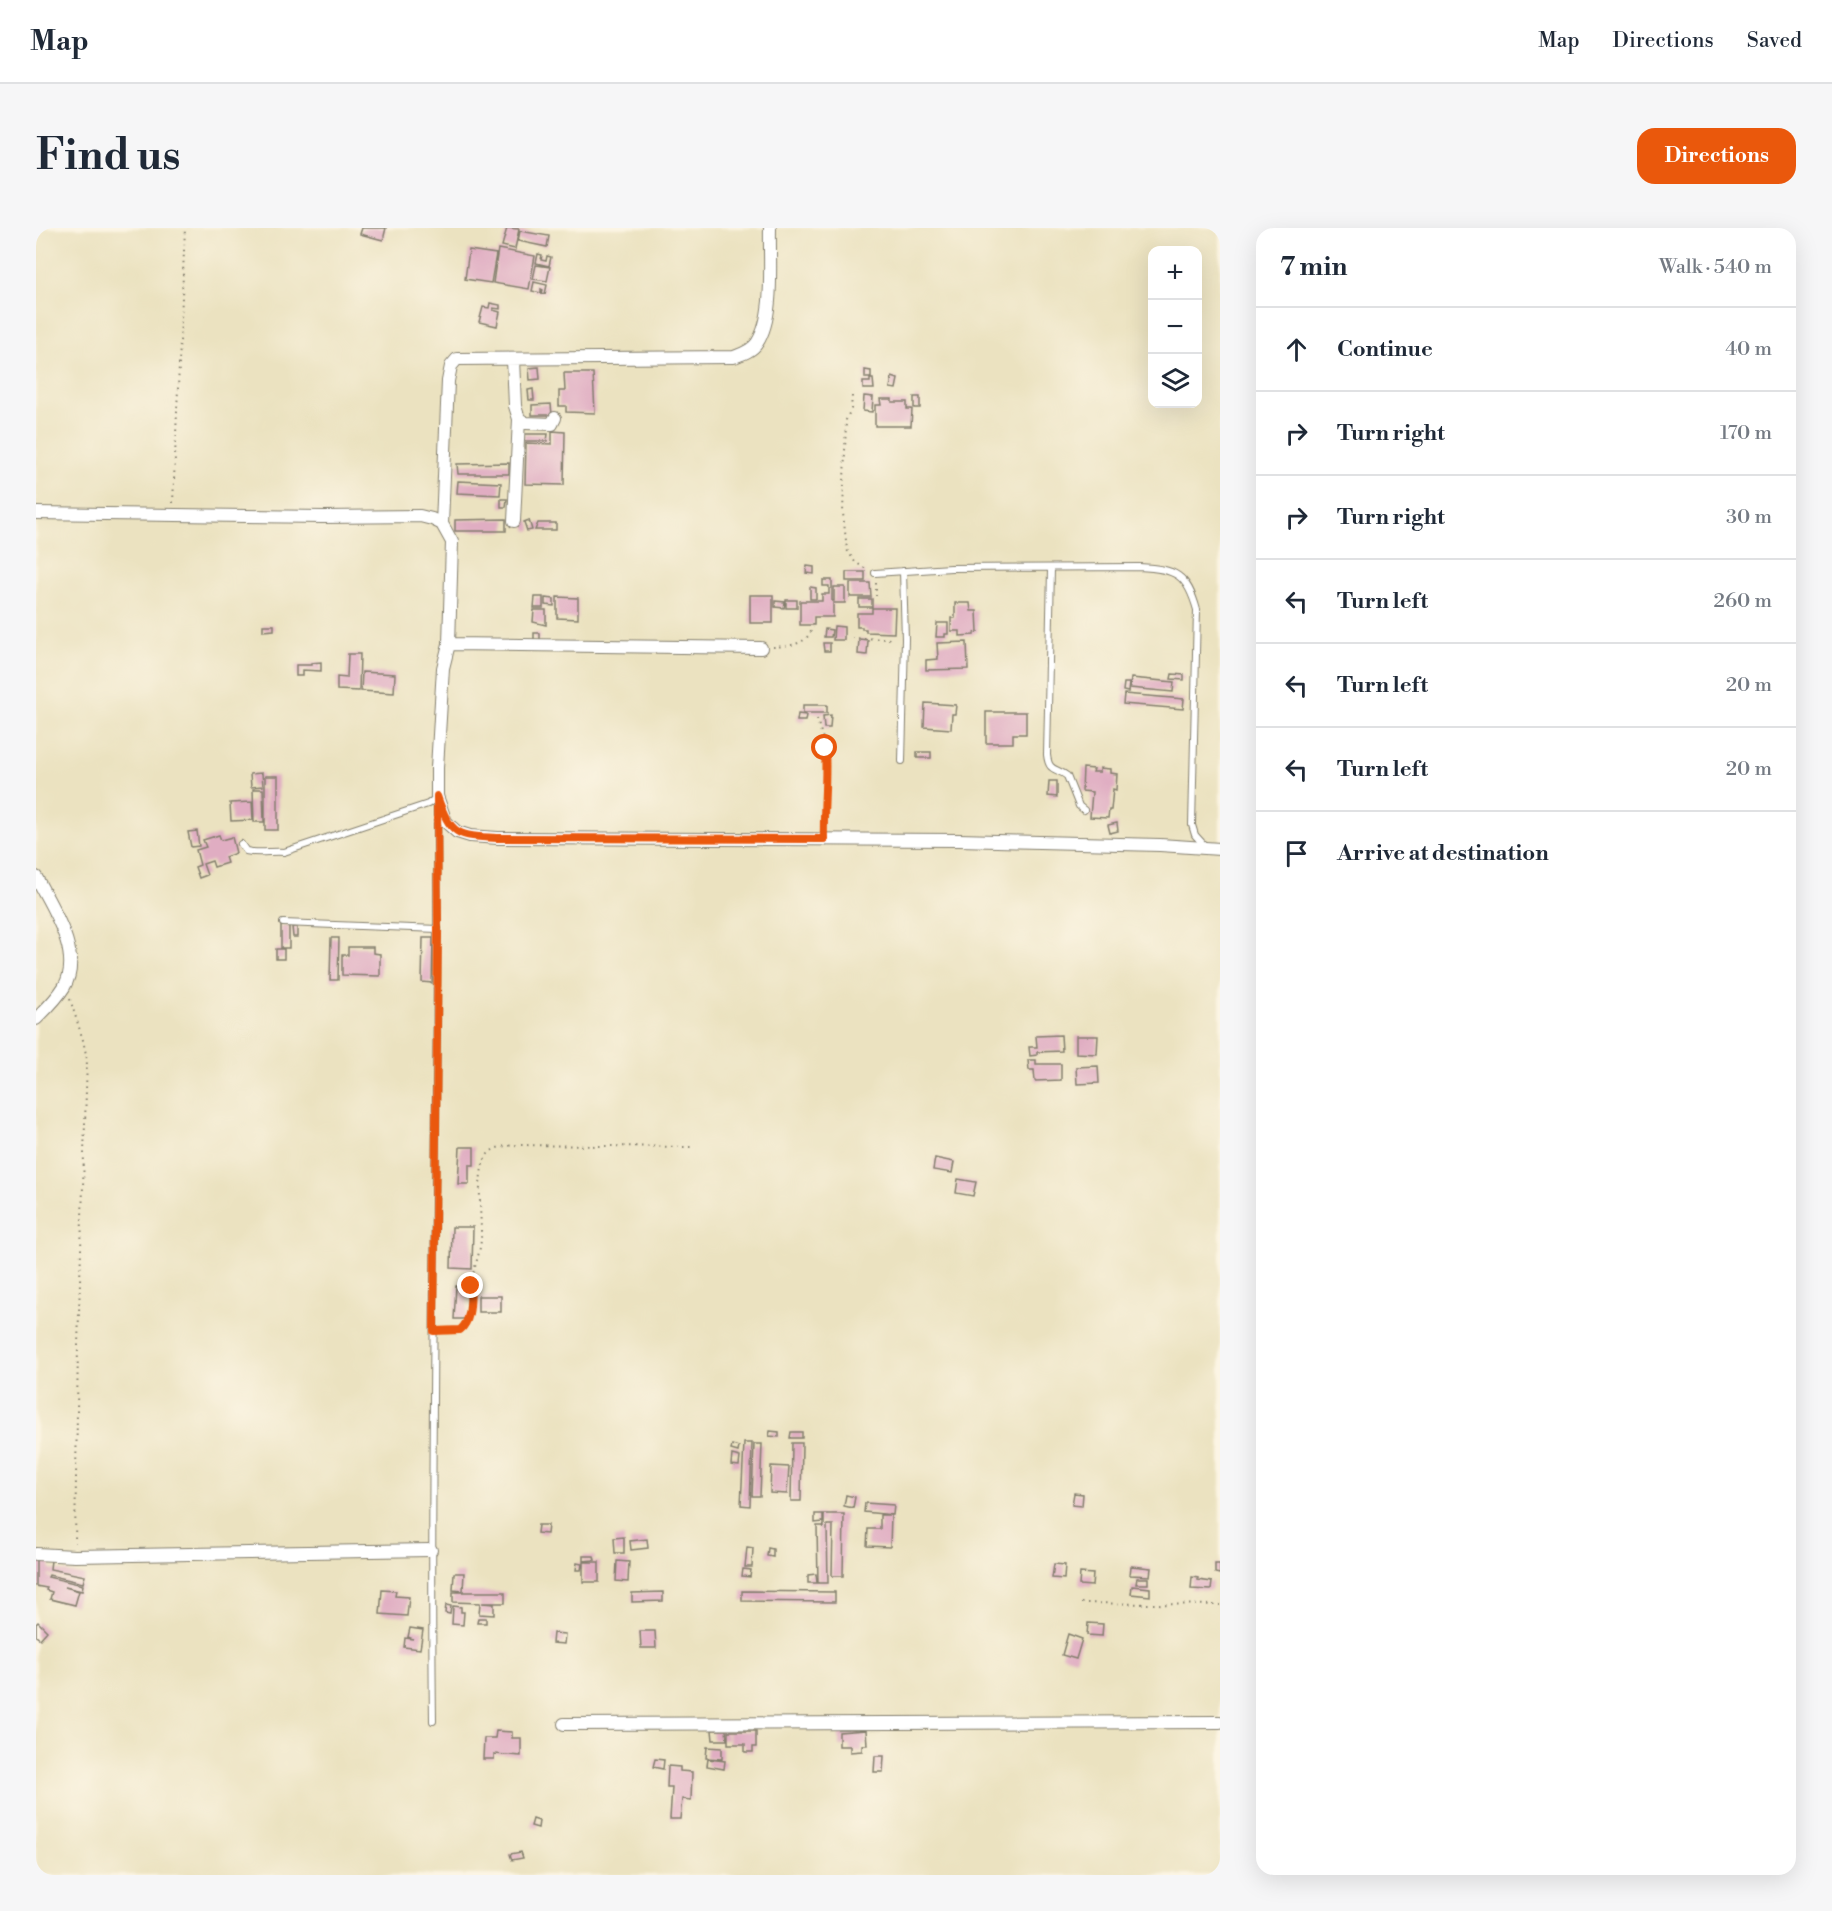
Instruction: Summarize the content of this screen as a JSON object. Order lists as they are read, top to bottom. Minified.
{"page":{"header":"Map","nav":["Map","Directions","Saved"],"buttons":"Directions","title":"Find us","heading":["7 min","Walk · 540 m"],"map_buttons":["+","−"],"list":[["Continue","40 m"],["Turn right","170 m"],["Turn right","30 m"],["Turn left","260 m"],["Turn left","20 m"],["Turn left","20 m"],"Arrive at destination"]}}
